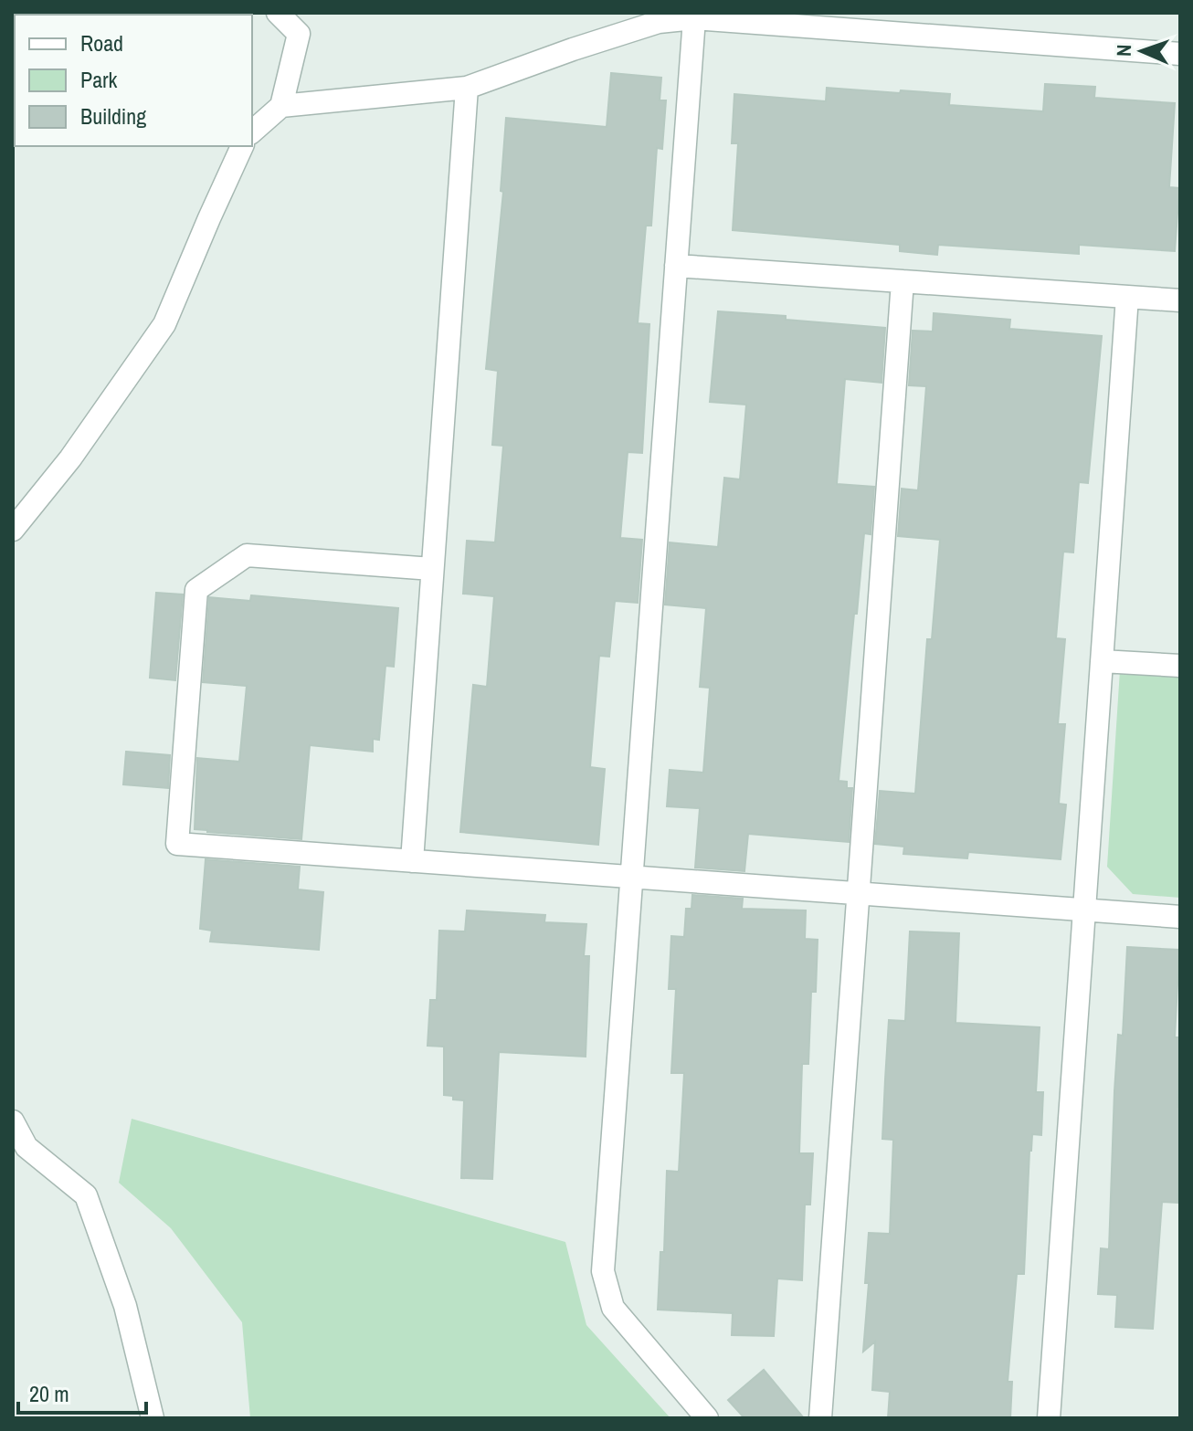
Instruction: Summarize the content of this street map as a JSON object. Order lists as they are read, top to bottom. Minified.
{"legend":["Road","Park","Building"],"scale_bar":"20 m","north":"left"}
